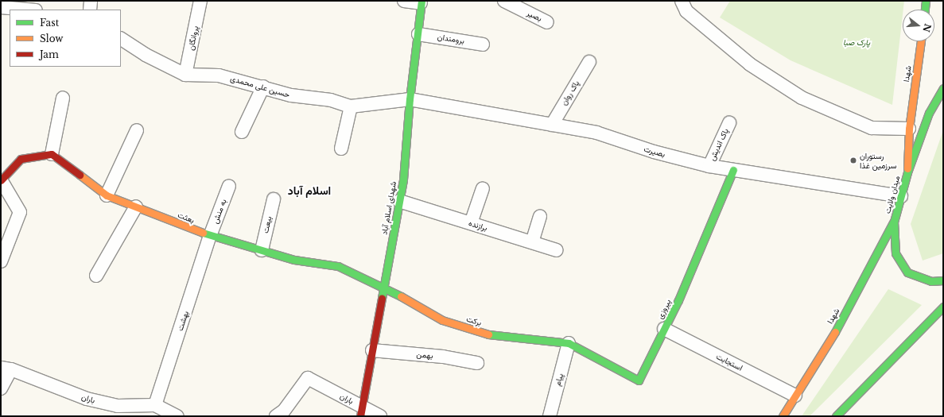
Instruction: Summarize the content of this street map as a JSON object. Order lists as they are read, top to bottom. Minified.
{"streets":{"street":["بصیر","پروانگان","برومندان","شهدا","حسین علی محمدی","پاک روان","پاک اندیش","بصیرت","میدان ولایت","شهدای اسلام آباد","به منش","بعثت","بیعت","برازنده","پیروزی","بهشت","برکت","بهمن","استجابت","پیام","باران"]},"crossings":[["پروانگان","حسین علی محمدی"],["برومندان","شهدای اسلام آباد"],["شهدا","میدان ولایت"],["شهدا","استجابت"],["حسین علی محمدی","بصیرت"],["حسین علی محمدی","شهدای اسلام آباد"],["پاک روان","بصیرت"],["پاک اندیش","بصیرت"],["بصیرت","میدان ولایت"],["بصیرت","شهدای اسلام آباد"],["بصیرت","پیروزی"],["شهدای اسلام آباد","بعثت"],["شهدای اسلام آباد","برازنده"],["شهدای اسلام آباد","برکت"],["شهدای اسلام آباد","بهمن"],["شهدای اسلام آباد","باران"],["به منش","بعثت"],["به منش","بهشت"],["بعثت","بیعت"],["بعثت","بهشت"],["بعثت","برکت"],["پیروزی","برکت"],["پیروزی","استجابت"],["پیروزی","پیام"],["بهشت","باران"],["برکت","پیام"]],"districts":["اسلام آباد"],"parks":["پارک صبا"],"places":["رستوران سرزمین غذا"],"legend":["Fast","Slow","Jam"],"north":"right"}
